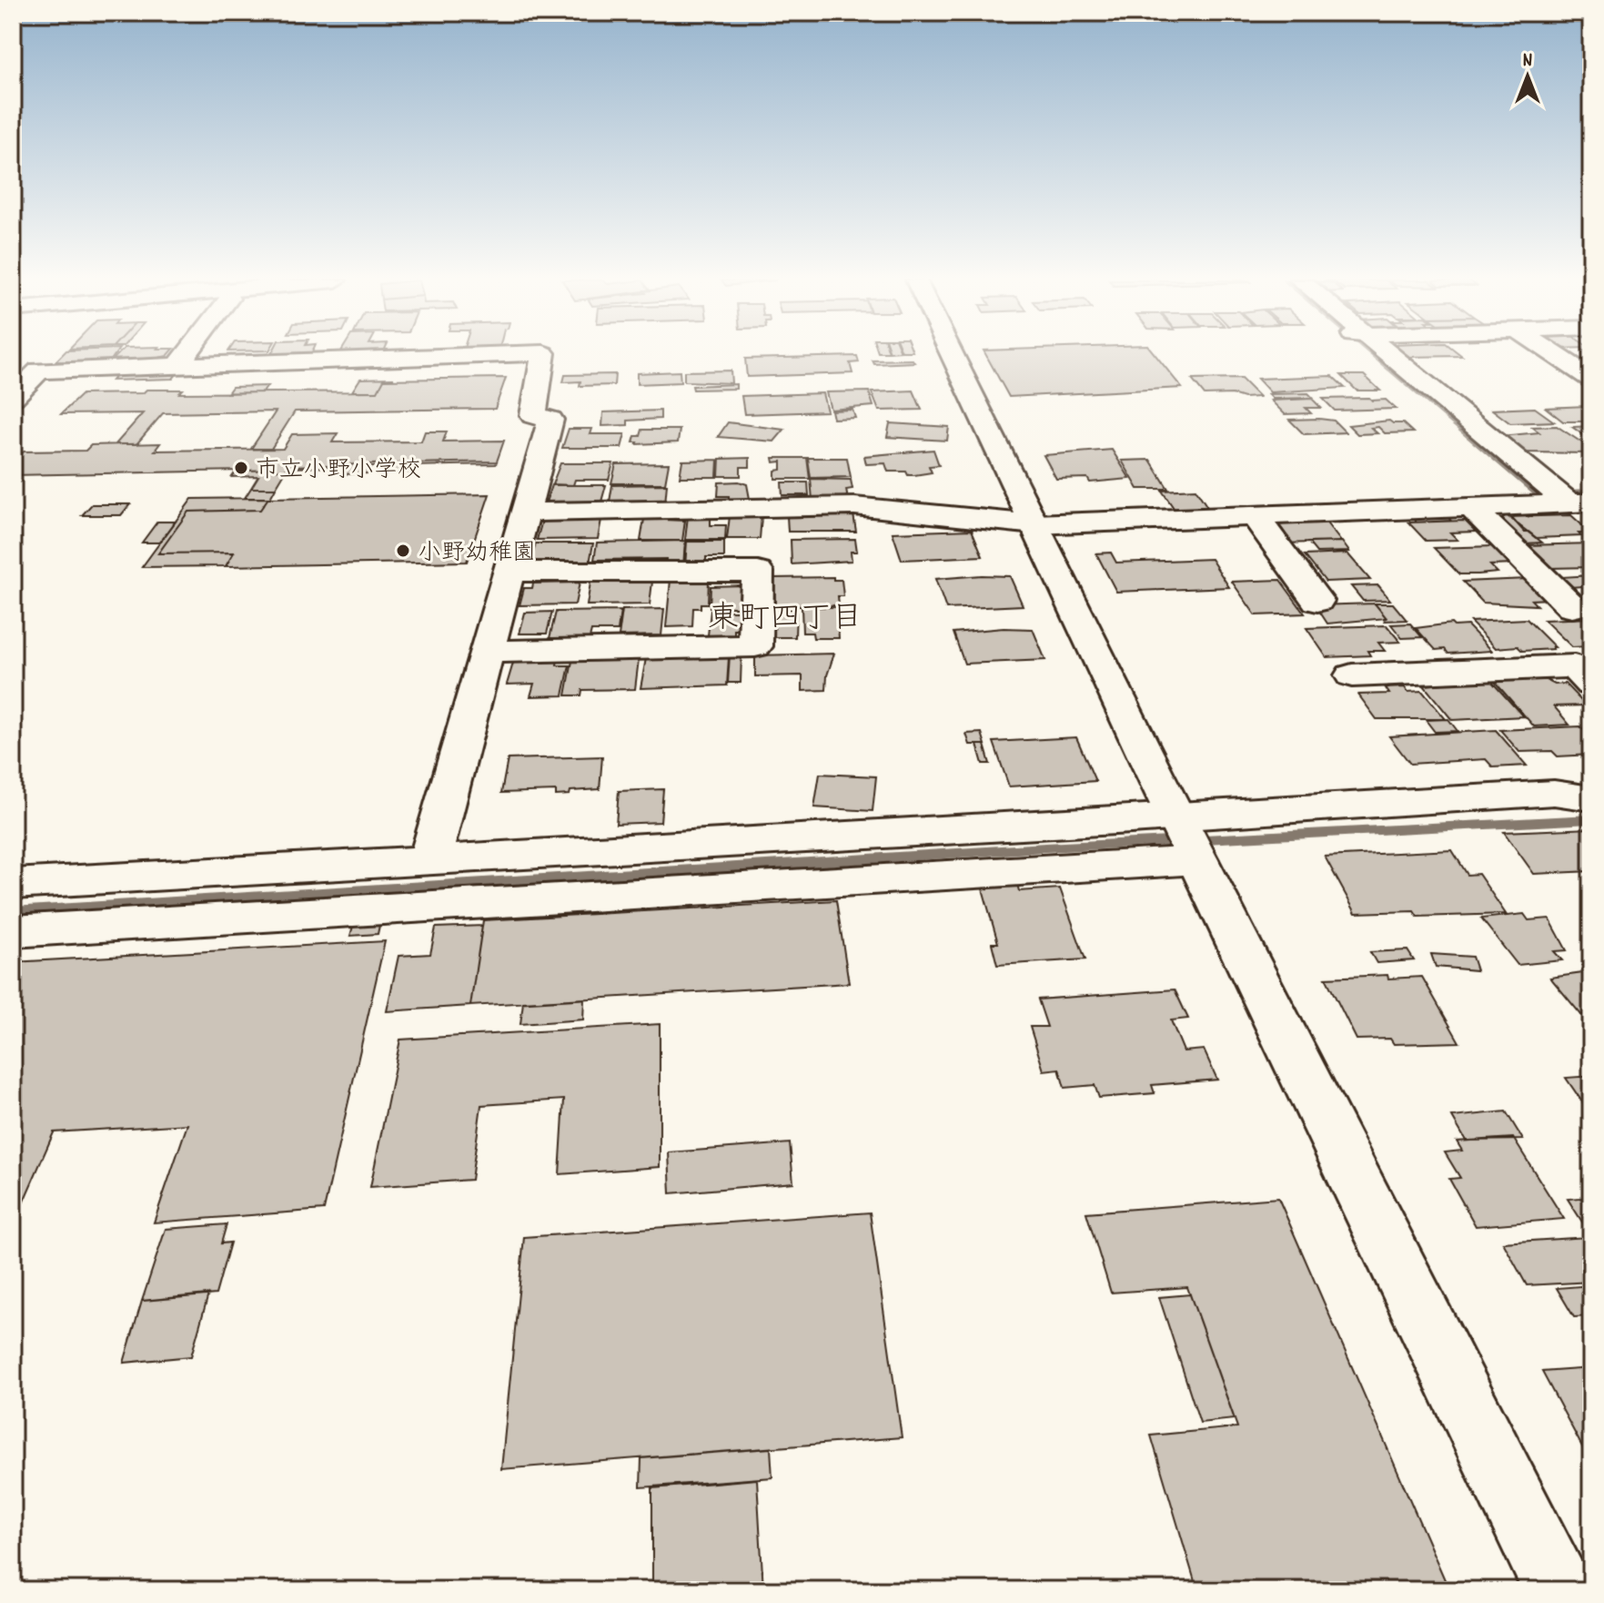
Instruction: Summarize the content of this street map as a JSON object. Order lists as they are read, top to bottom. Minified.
{"districts":["東町四丁目"],"places":["市立小野小学校","小野幼稚園"],"north":"top"}
